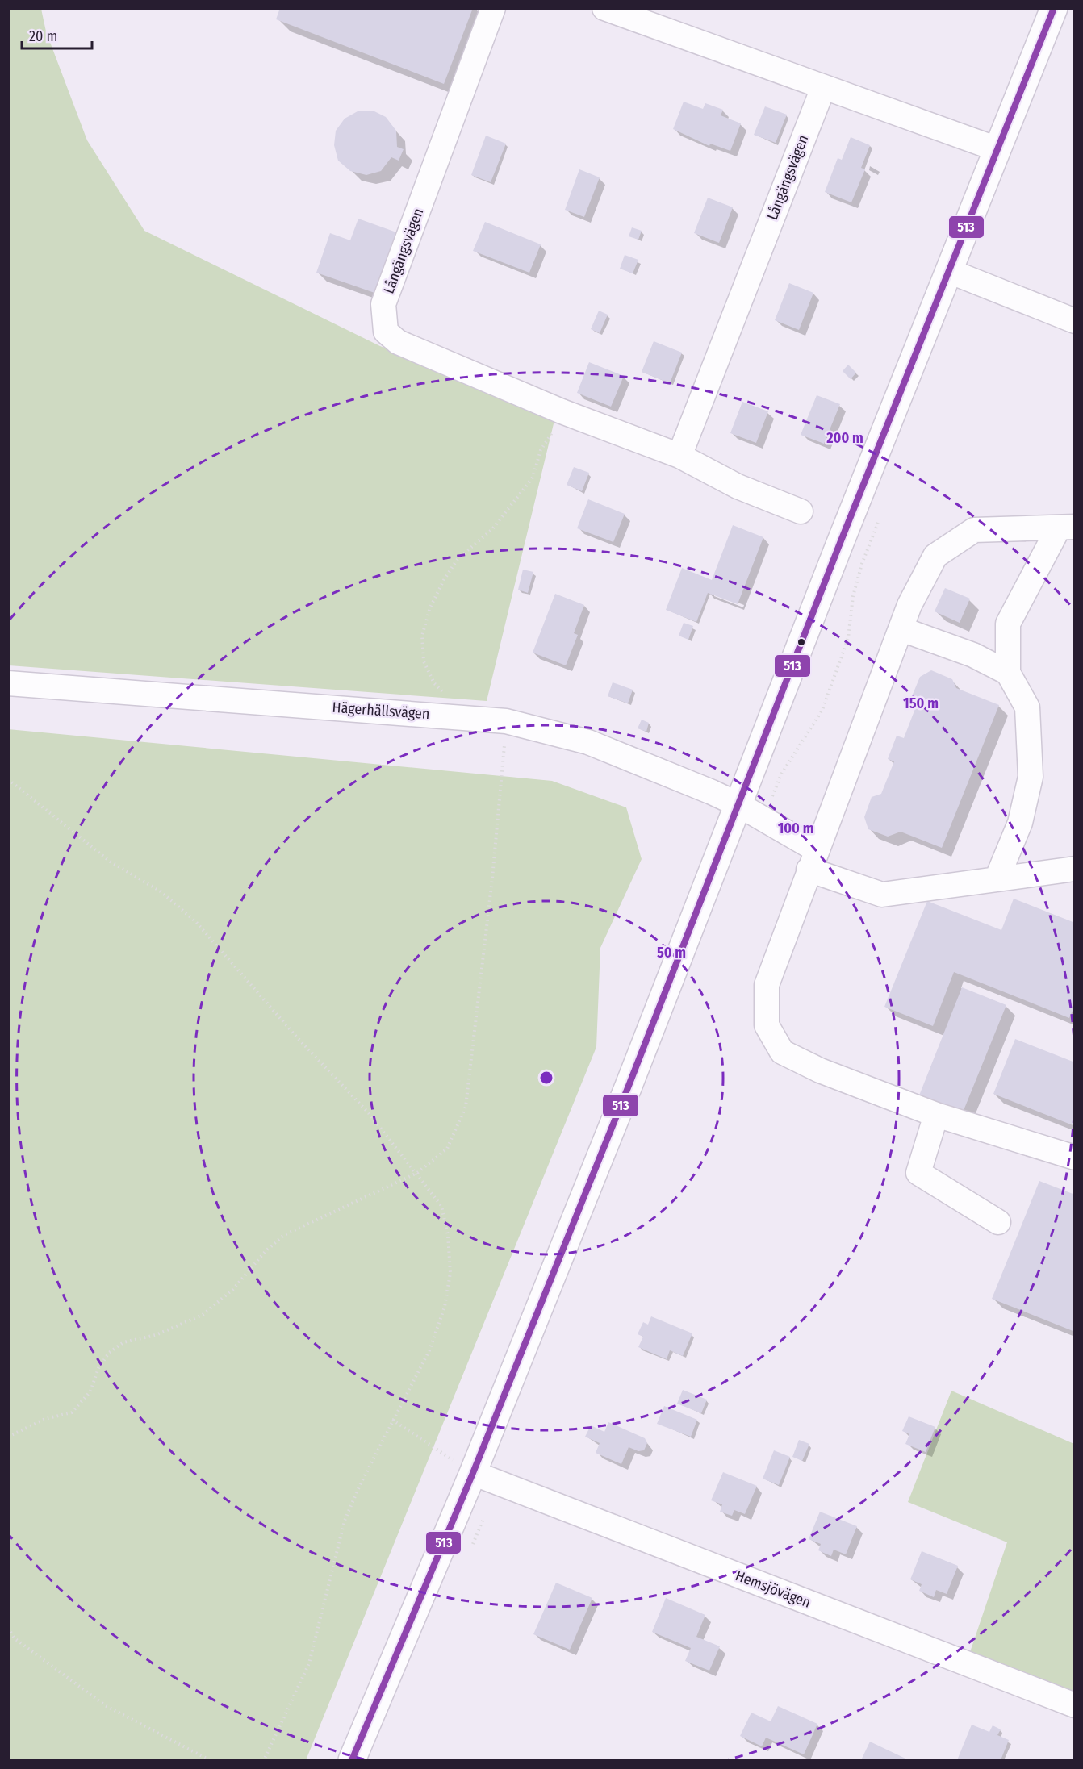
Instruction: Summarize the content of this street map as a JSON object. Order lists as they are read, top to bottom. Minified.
{"streets":{"street":["Långängsvägen","Hägerhällsvägen","Hemsjövägen"]},"lines":["transit line 513"],"scale_bar":"20 m","rings":["200 m","150 m","100 m","50 m"]}
